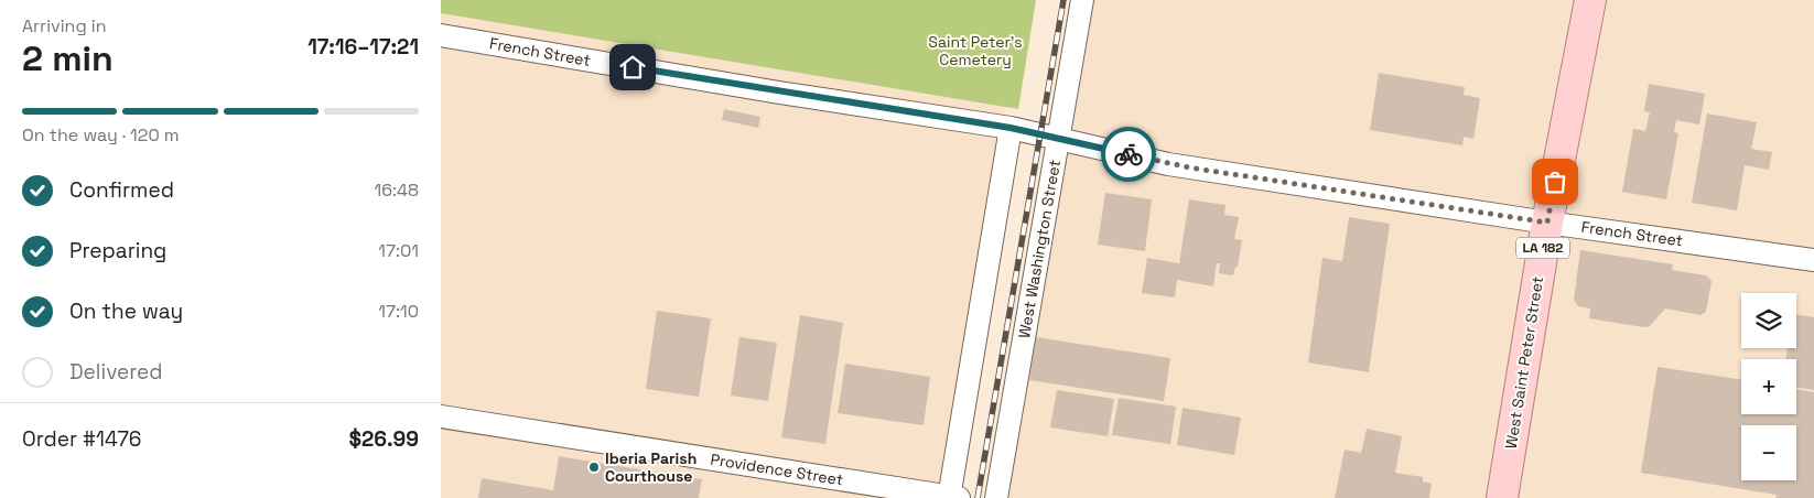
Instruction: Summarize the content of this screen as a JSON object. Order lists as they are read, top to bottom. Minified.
{"streets":{"main road":["LA 182","West Saint Peter Street"],"street":["French Street","West Washington Street","Providence Street"]},"crossings":[["French Street","West Washington Street"],["French Street","West Saint Peter Street"]],"parks":["Saint Peter's Cemetery"],"places":["Iberia Parish Courthouse"],"page":{"heading":["2 min","Arriving in","17:16–17:21"],"panel":["Order #1476","$26.99"],"bar":"On the way · 120 m","list":[["Confirmed","16:48"],["Preparing","17:01"],["On the way","17:10"],"Delivered"],"map_buttons":["+","−"]}}
